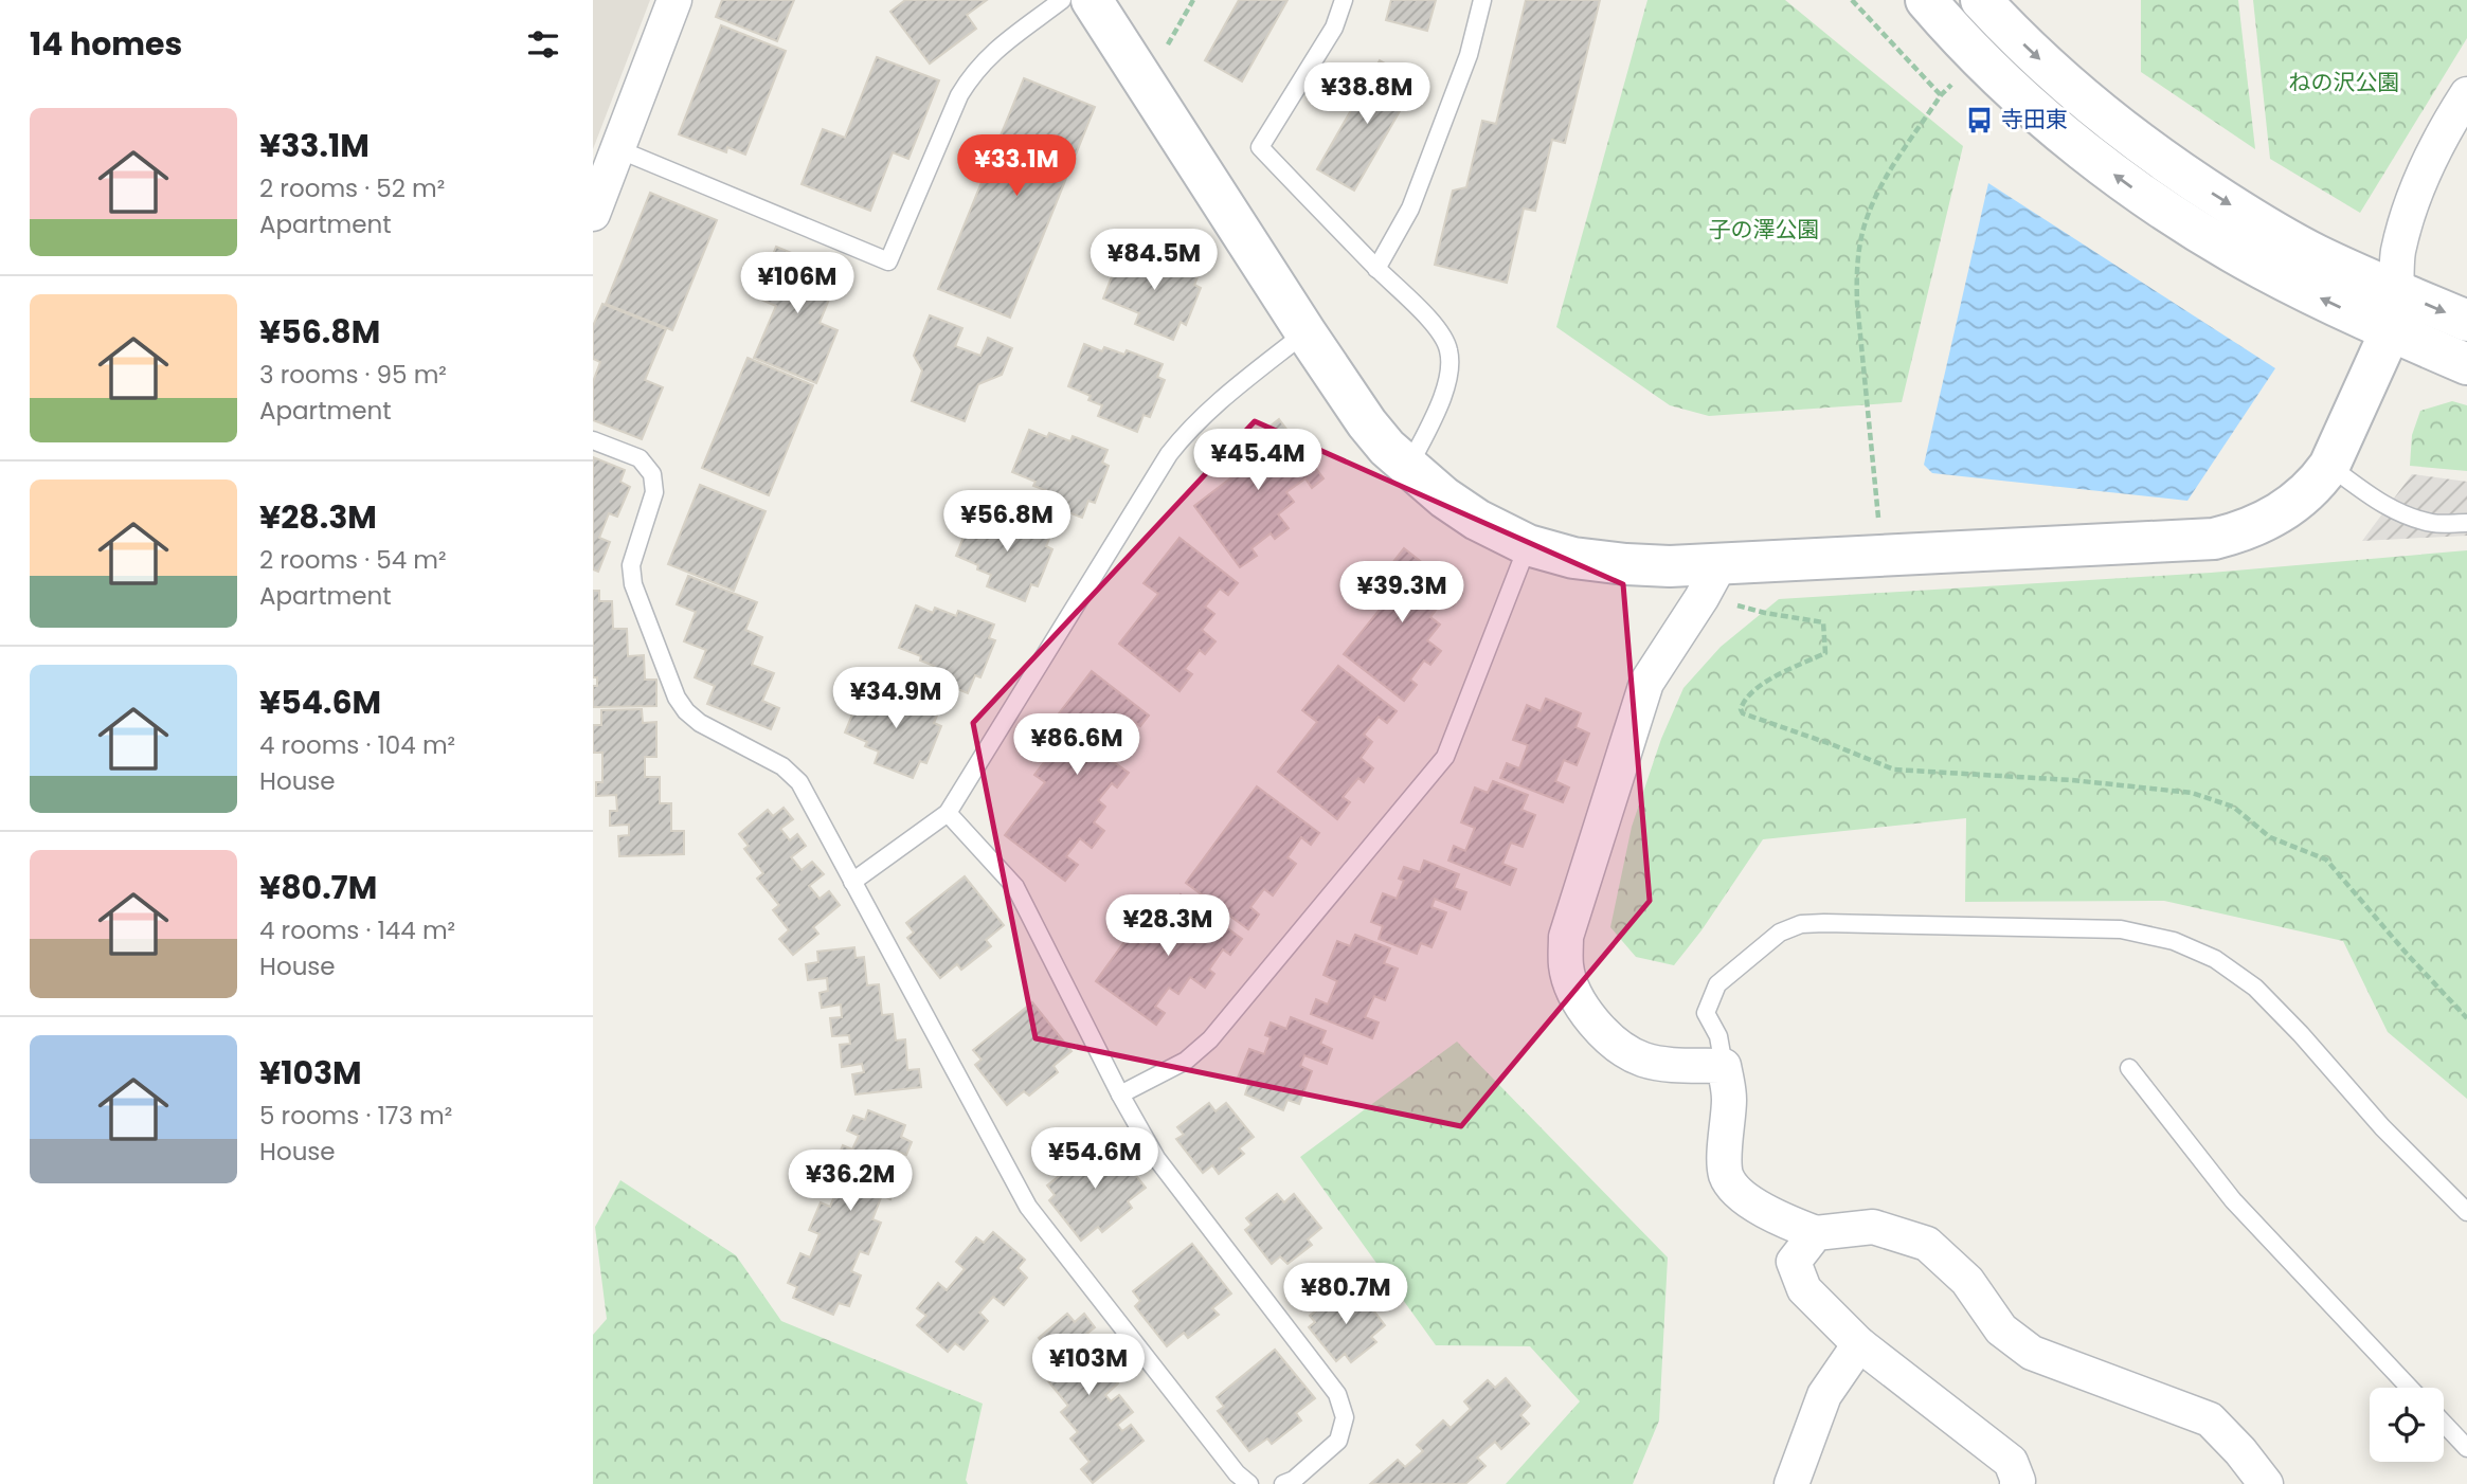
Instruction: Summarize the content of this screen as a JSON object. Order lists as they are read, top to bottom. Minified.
{"parks":["ねの沢公園","子の澤公園"],"places":{"bus stop":["寺田東"]},"page":{"heading":"14 homes","price":["¥38.8M","¥33.1M","¥84.5M","¥106M","¥45.4M","¥56.8M","¥39.3M","¥34.9M","¥86.6M","¥28.3M","¥54.6M","¥36.2M","¥80.7M","¥103M"],"list":[{"name":"¥33.1M","note":"2 rooms · 52 m² · Apartment"},{"name":"¥56.8M","note":"3 rooms · 95 m² · Apartment"},{"name":"¥28.3M","note":"2 rooms · 54 m² · Apartment"},{"name":"¥54.6M","note":"4 rooms · 104 m² · House"},{"name":"¥80.7M","note":"4 rooms · 144 m² · House"},{"name":"¥103M","note":"5 rooms · 173 m² · House"}]}}
